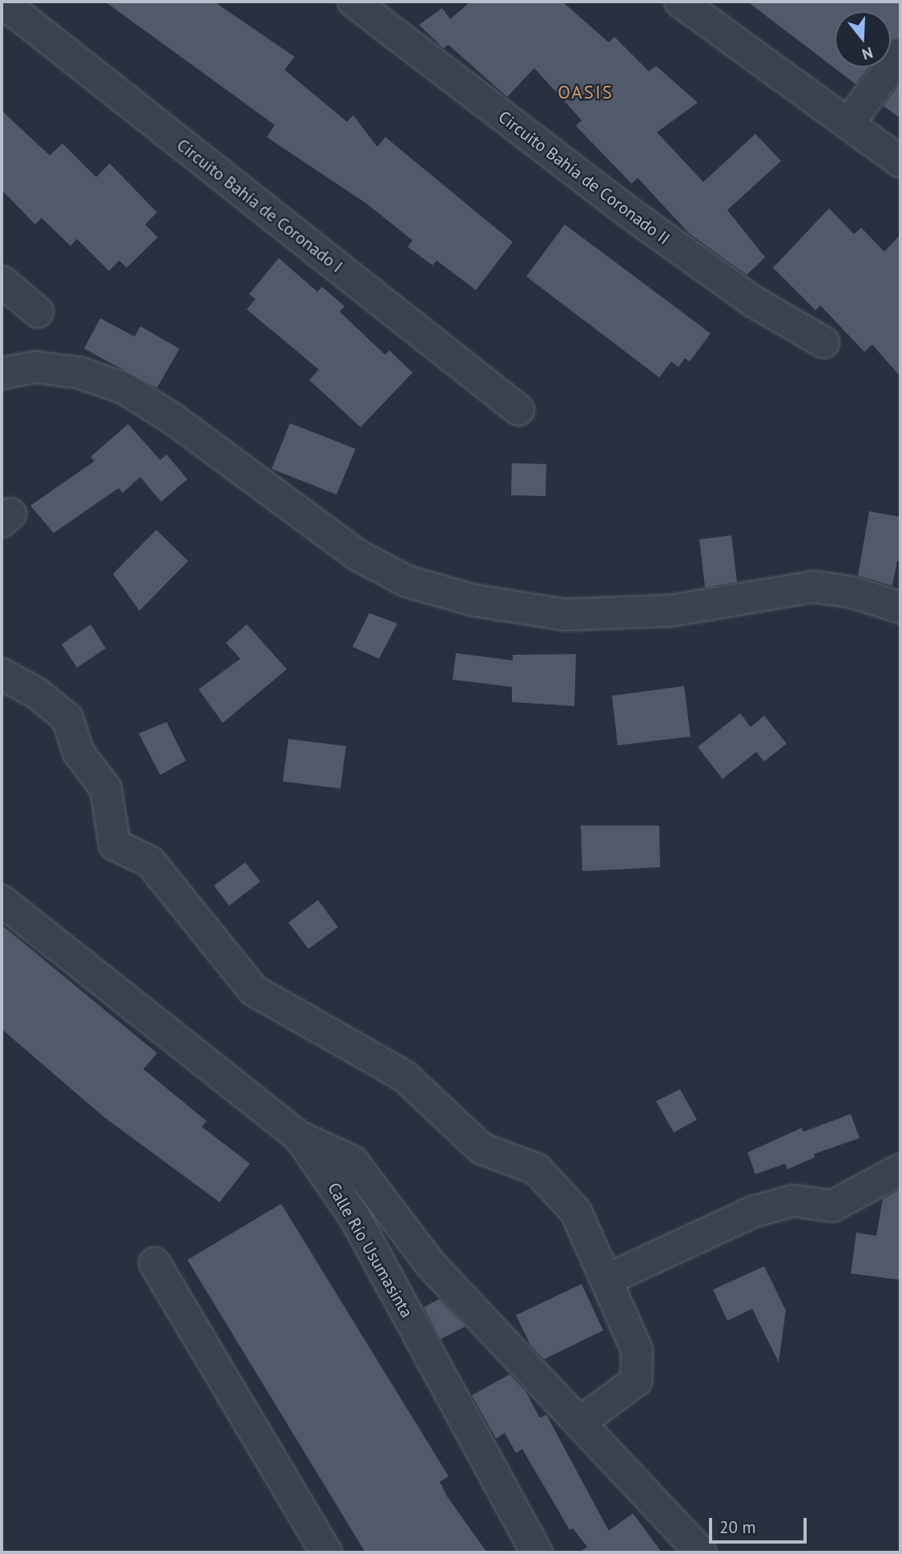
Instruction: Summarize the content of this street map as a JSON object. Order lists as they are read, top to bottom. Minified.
{"streets":{"street":["Circuito Bahía de Coronado II","Circuito Bahía de Coronado I","Calle Río Usumasinta"]},"districts":["OASIS"],"scale_bar":"20 m","north":"bottom"}
